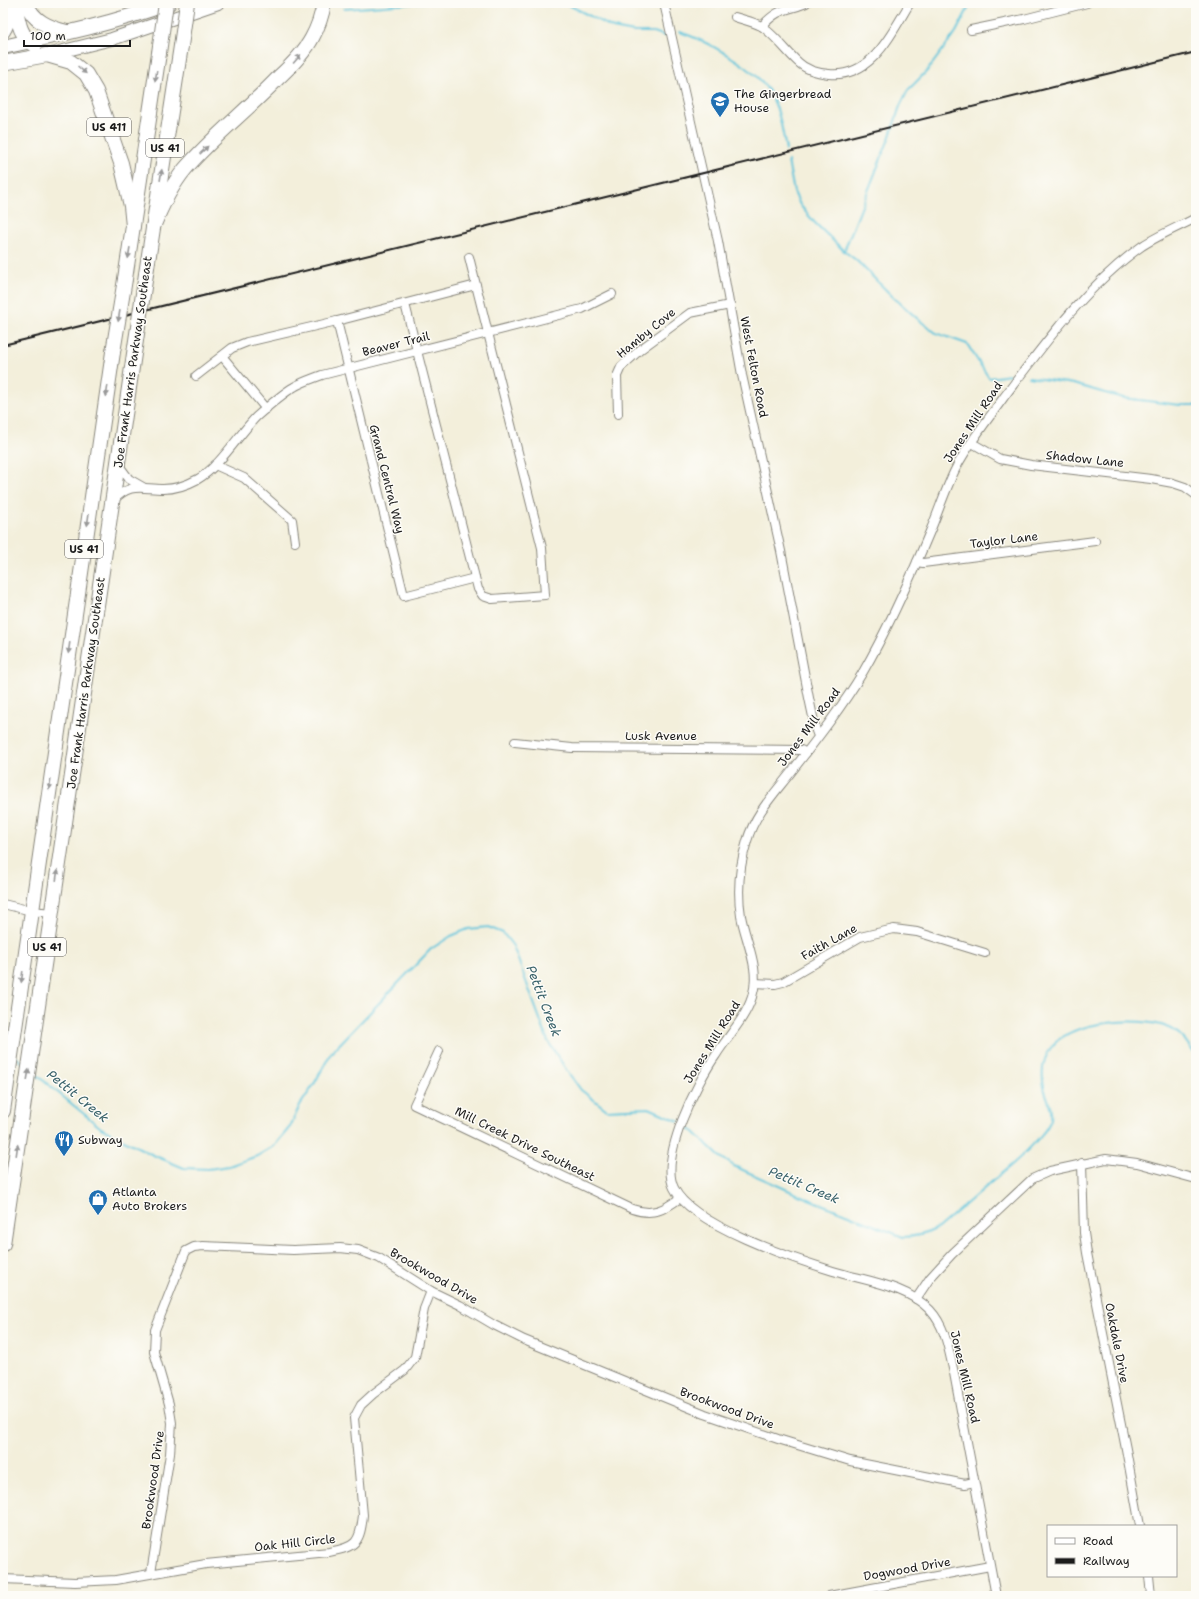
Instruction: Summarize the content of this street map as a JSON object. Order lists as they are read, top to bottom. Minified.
{"streets":{"highway":["US 411","US 41","Joe Frank Harris Parkway Southeast"],"street":["Hamby Cove","Beaver Trail","West Felton Road","Jones Mill Road","Shadow Lane","Grand Central Way","Taylor Lane","Lusk Avenue","Faith Lane","Mill Creek Drive Southeast","Brookwood Drive","Oakdale Drive","Oak Hill Circle","Dogwood Drive"]},"crossings":[["US 411","Joe Frank Harris Parkway Southeast"],["Hamby Cove","West Felton Road"],["Beaver Trail","Joe Frank Harris Parkway Southeast"],["Beaver Trail","Grand Central Way"],["West Felton Road","Jones Mill Road"],["Jones Mill Road","Shadow Lane"],["Jones Mill Road","Taylor Lane"],["Jones Mill Road","Lusk Avenue"],["Jones Mill Road","Faith Lane"],["Jones Mill Road","Mill Creek Drive Southeast"],["Jones Mill Road","Brookwood Drive"],["Jones Mill Road","Dogwood Drive"],["Brookwood Drive","Oak Hill Circle"]],"water":["Pettit Creek"],"places":{"school or university":["The Gingerbread House"],"restaurant":["Subway"],"shop":["Atlanta Auto Brokers"]},"legend":["Road","Railway"],"scale_bar":"100 m"}
